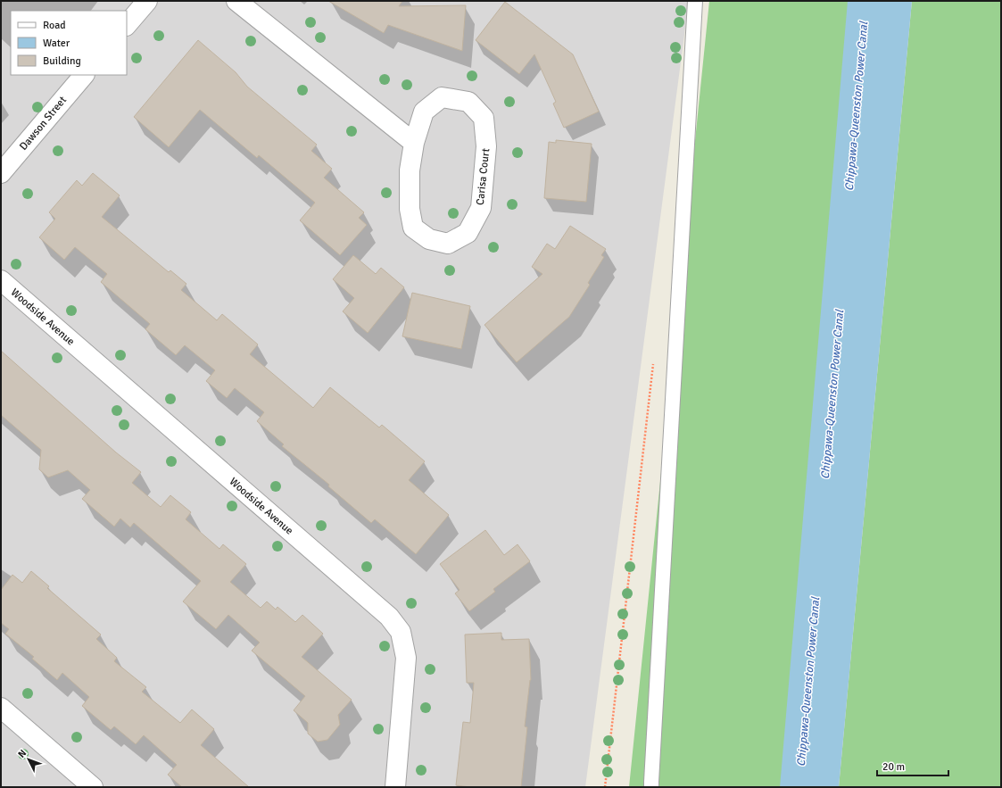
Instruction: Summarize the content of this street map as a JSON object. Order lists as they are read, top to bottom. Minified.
{"streets":{"street":["Dawson Street","Carisa Court","Woodside Avenue"]},"water":["Chippawa-Queenston Power Canal"],"legend":["Road","Water","Building"],"scale_bar":"20 m","north":"top left"}
